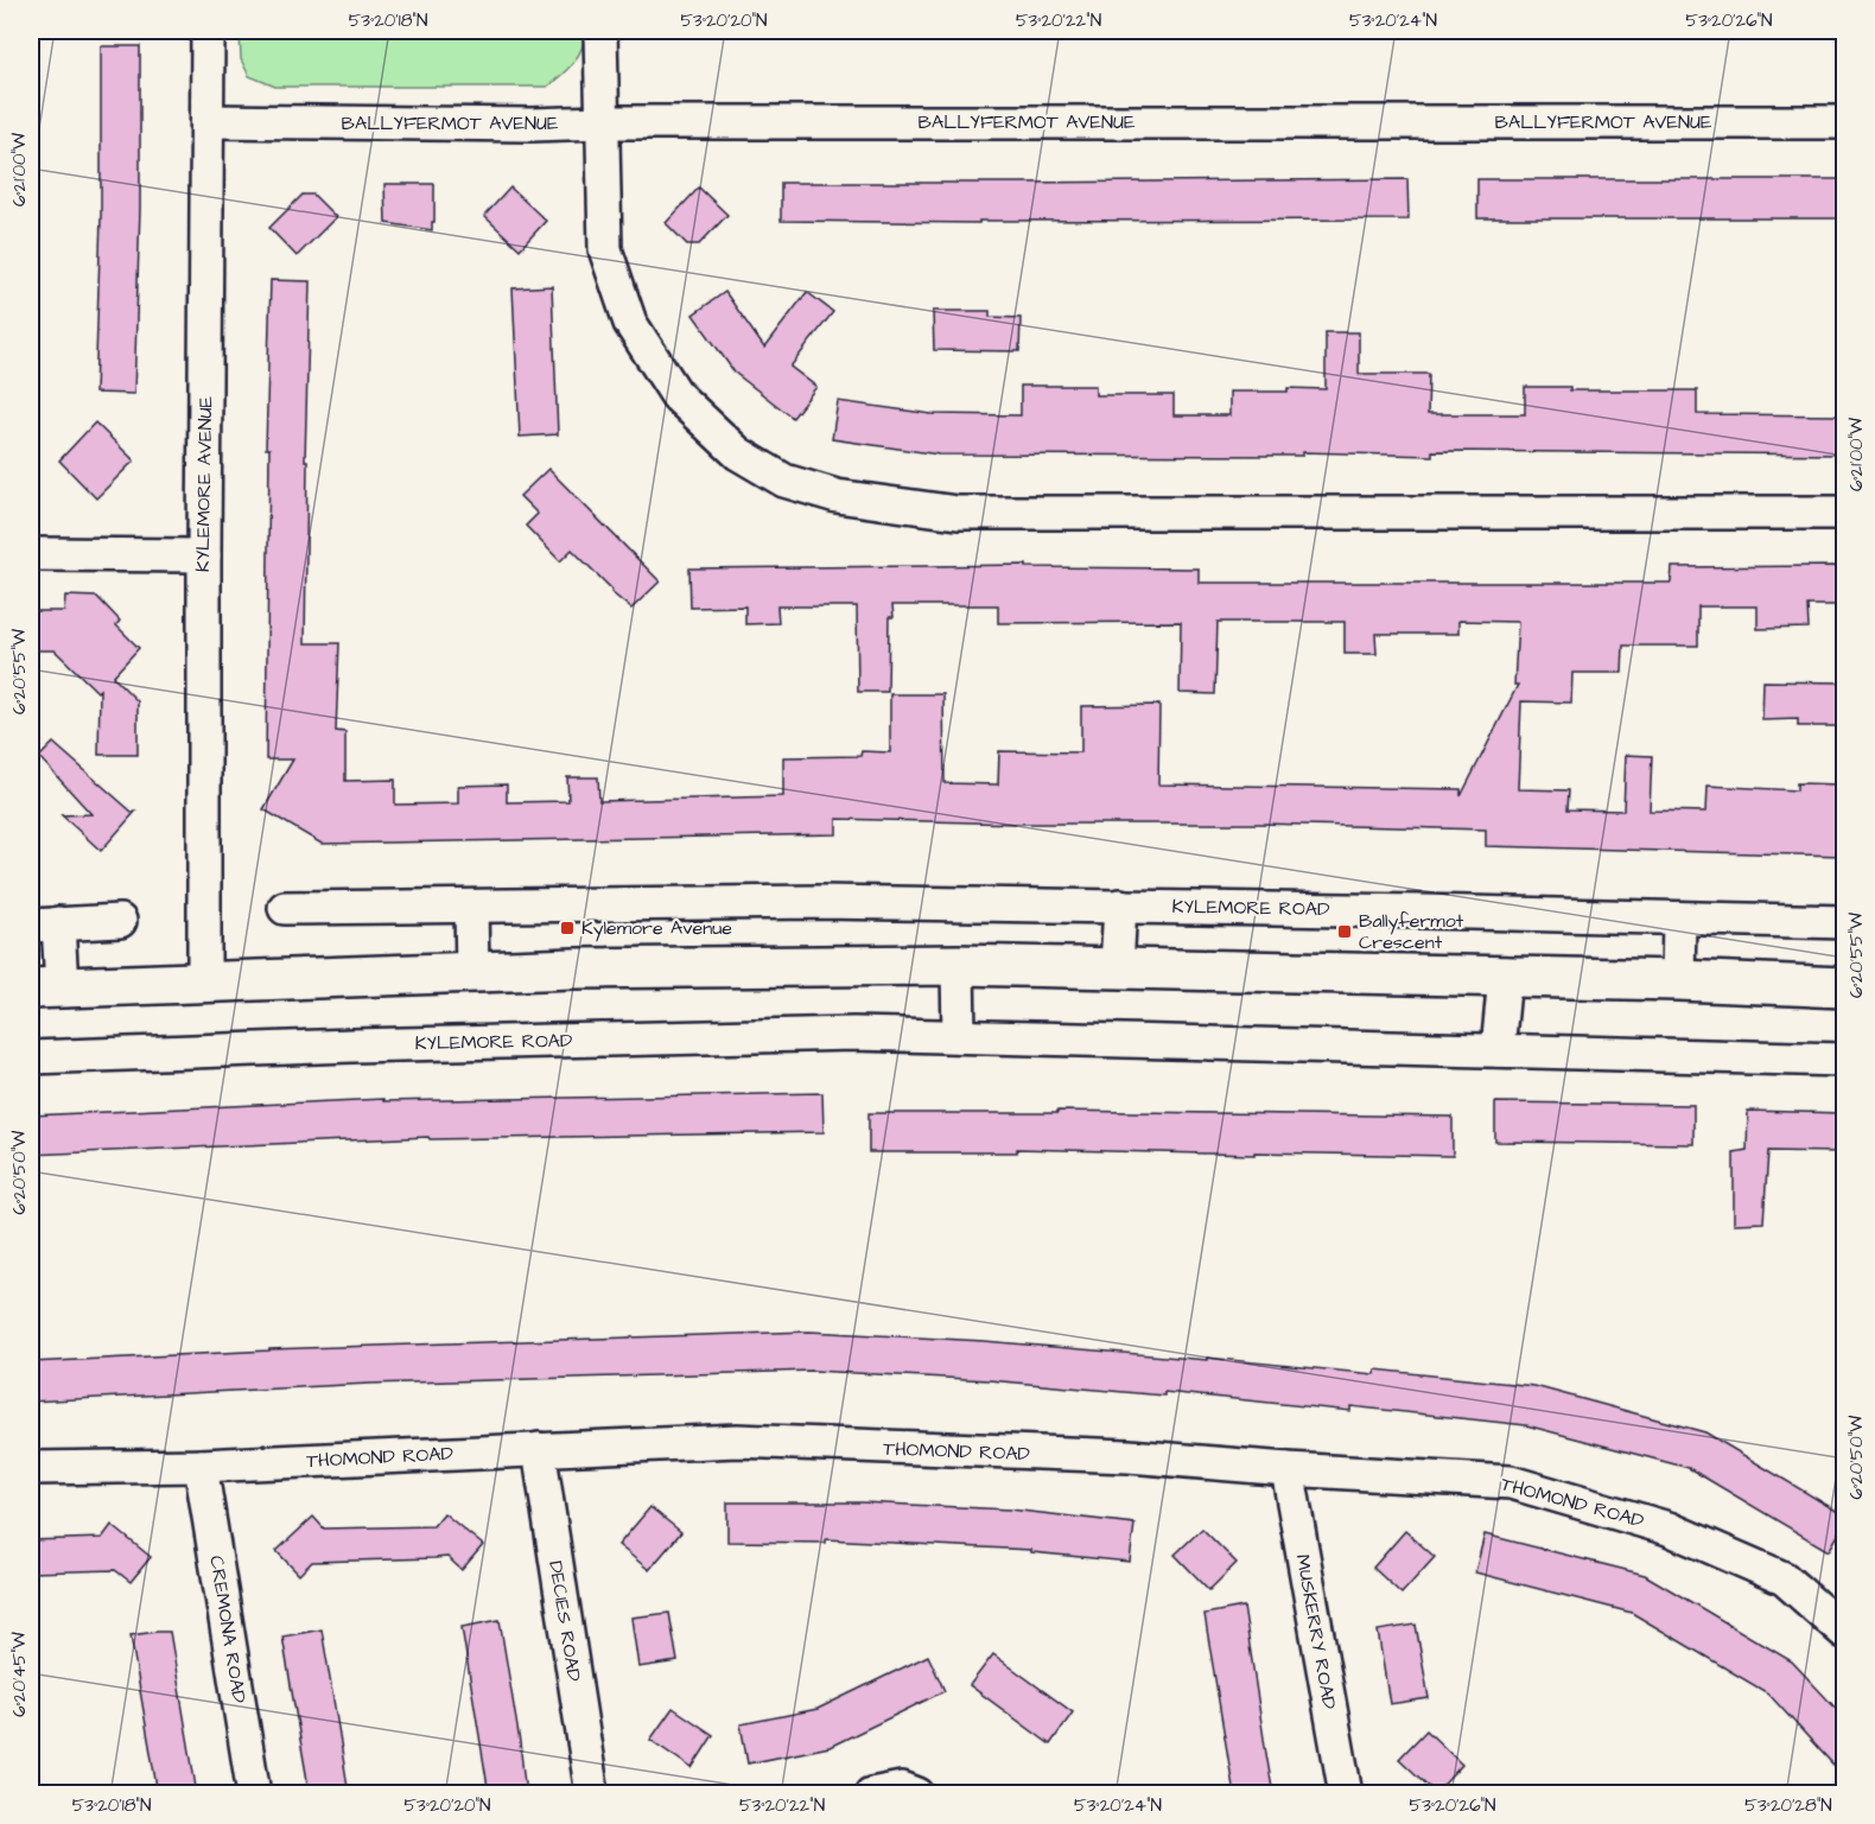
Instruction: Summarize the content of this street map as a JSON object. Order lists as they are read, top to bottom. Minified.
{"streets":{"street":["BALLYFERMOT AVENUE","KYLEMORE AVENUE","KYLEMORE ROAD","THOMOND ROAD","DECIES ROAD","CREMONA ROAD","MUSKERRY ROAD"]},"crossings":[["BALLYFERMOT AVENUE","KYLEMORE AVENUE"],["THOMOND ROAD","DECIES ROAD"],["THOMOND ROAD","CREMONA ROAD"],["THOMOND ROAD","MUSKERRY ROAD"]],"places":{"transit":["Kylemore Avenue","Ballyfermot Crescent"]},"coordinates":["53°20'18\"N","53°20'20\"N","53°20'22\"N","53°20'24\"N","53°20'26\"N","6°21'00\"W","6°20'55\"W","6°20'50\"W","6°20'45\"W","53°20'28\"N"]}
